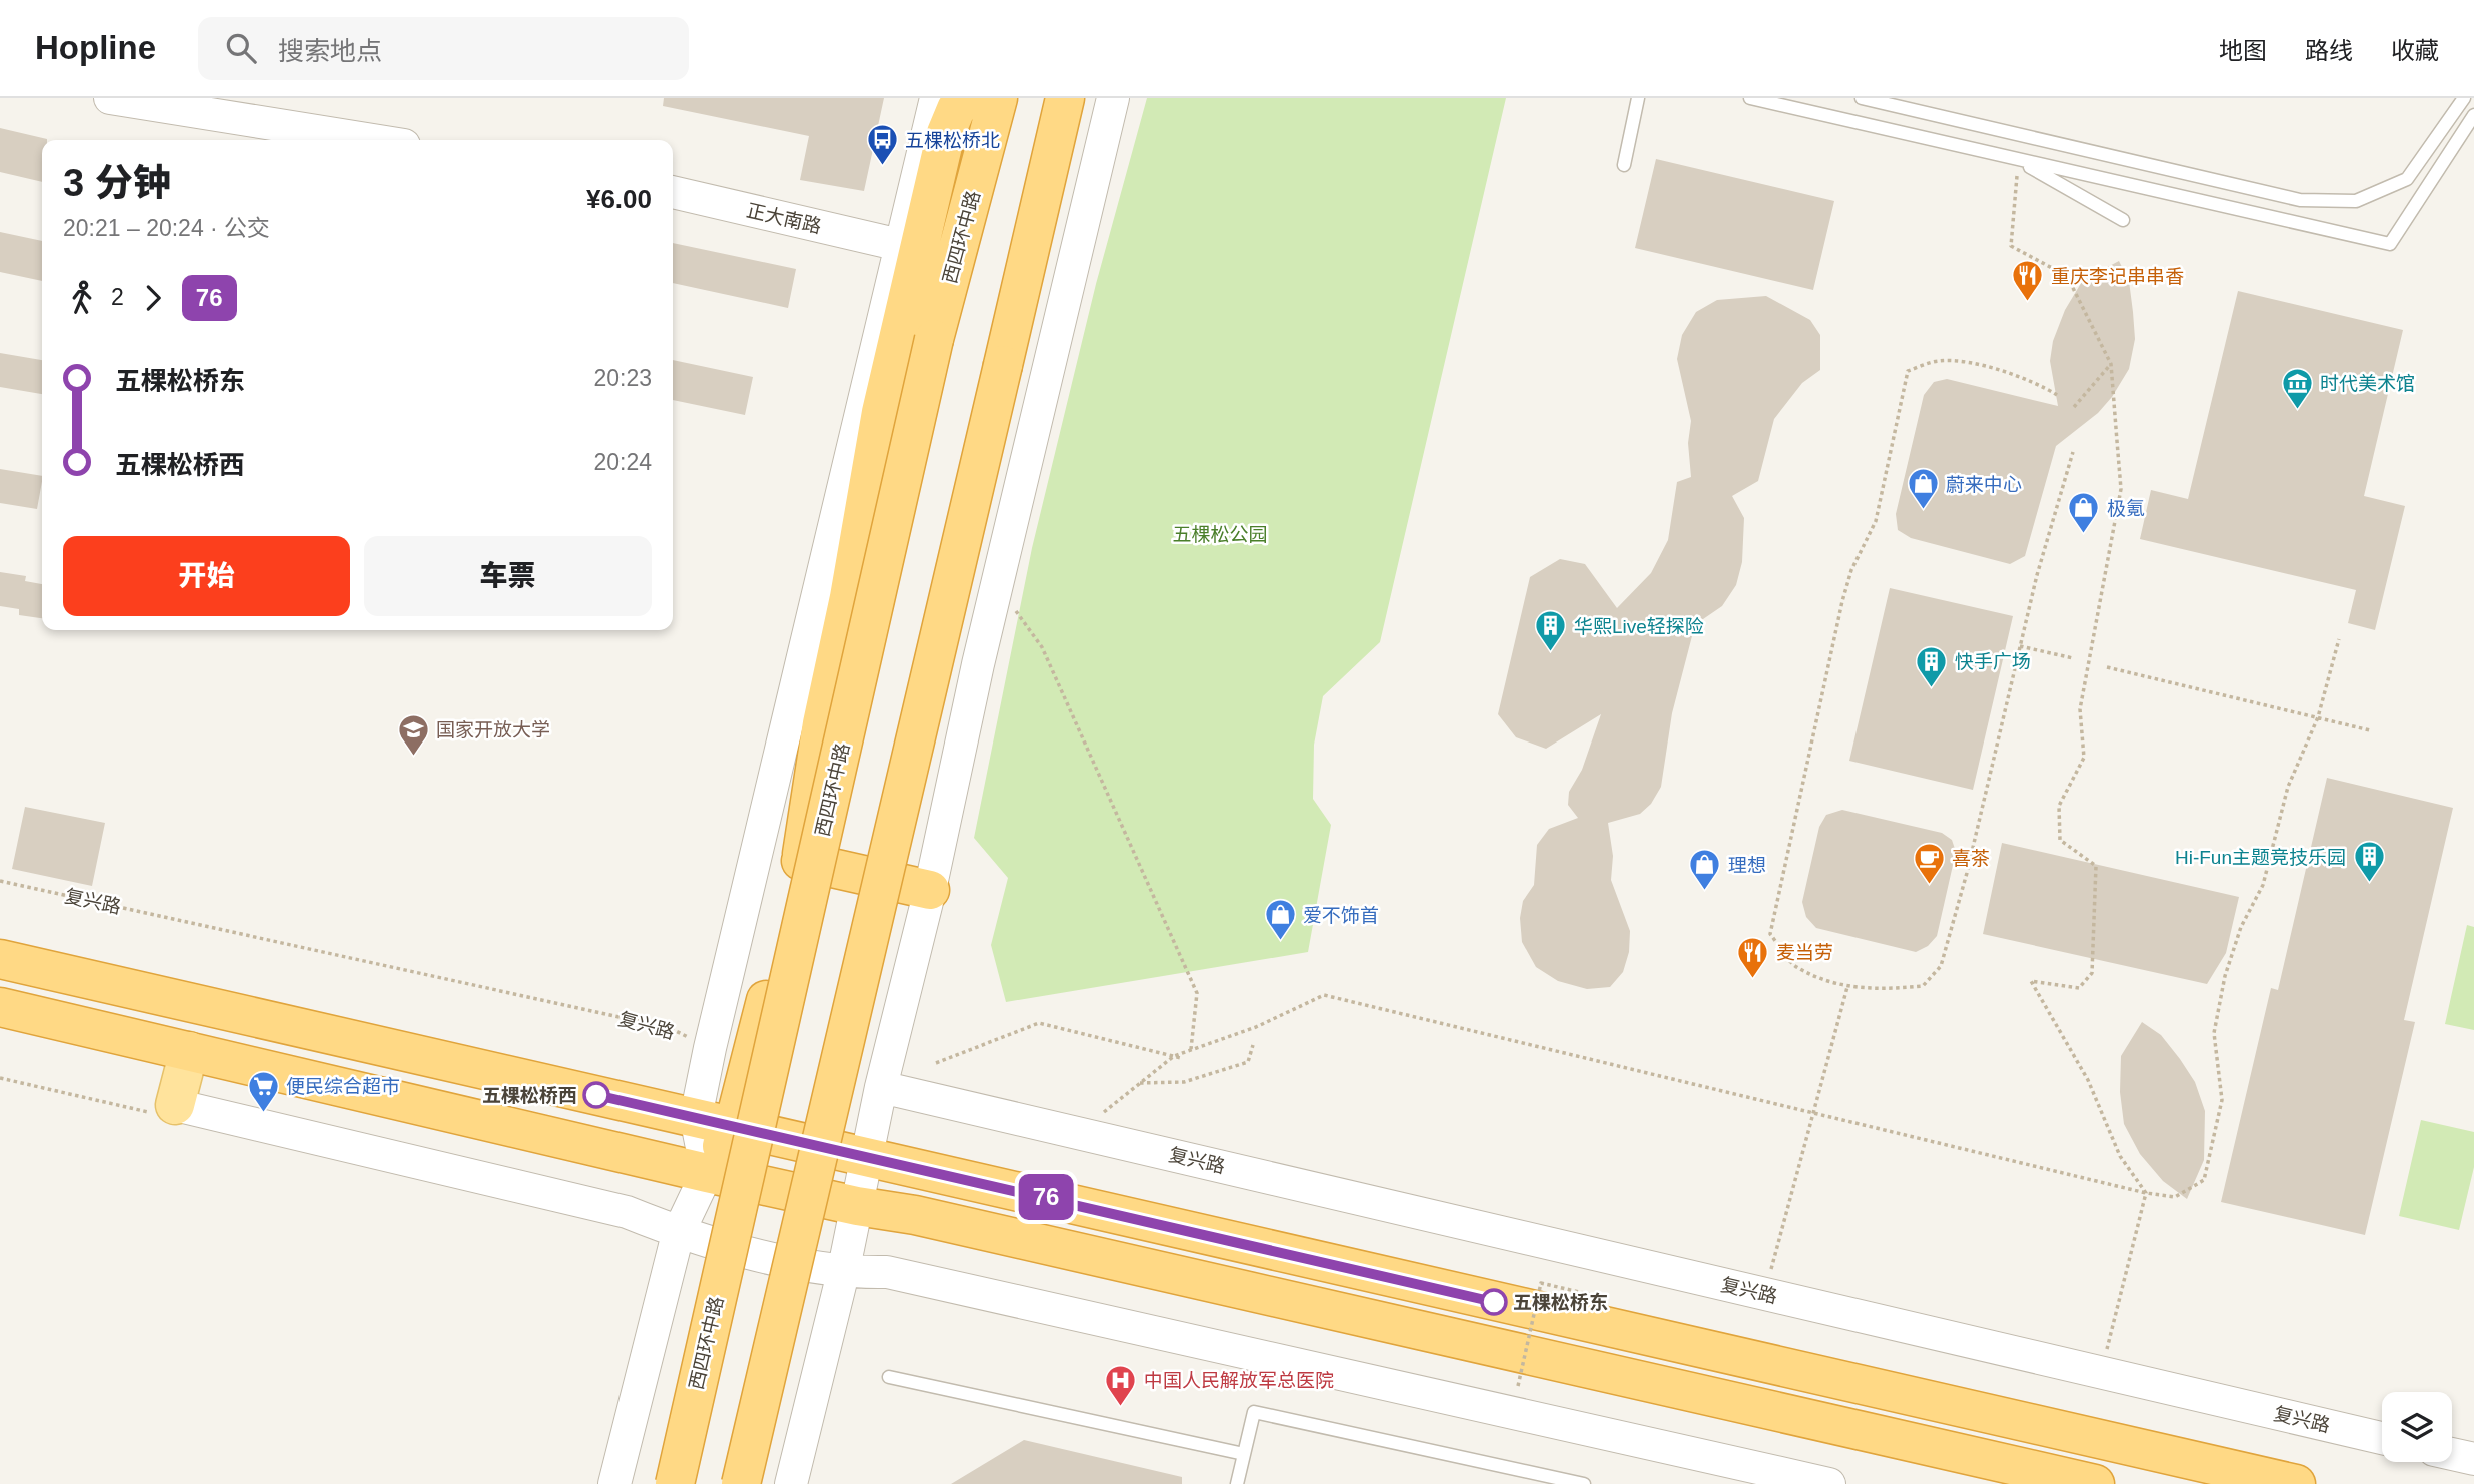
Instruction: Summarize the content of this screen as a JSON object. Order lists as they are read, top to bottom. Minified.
{"streets":{"highway":["西四环中路"],"street":["正大南路","复兴路"]},"parks":["五棵松公园"],"places":{"bus stop":["五棵松桥北"],"restaurant":["重庆李记串串香","麦当劳"],"museum":["时代美术馆"],"shop":["蔚来中心","极氪","理想","爱不饰首"],"building":["华熙Live轻探险","快手广场","Hi-Fun主题竞技乐园"],"school or university":["国家开放大学"],"cafe":["喜茶"],"other":["五棵松桥西","五棵松桥东"],"supermarket":["便民综合超市"],"hospital":["中国人民解放军总医院"]},"lines":["bus line 76"],"page":{"header":"Hopline","search":"搜索地点","nav":["地图","路线","收藏"],"on_map":"76","heading":["3 分钟","20:21 – 20:24 · 公交","¥6.00"],"legs":["2","76"],"list":[{"name":"五棵松桥东","value":"20:23"},{"name":"五棵松桥西","value":"20:24"}],"buttons":["开始","车票"]}}
